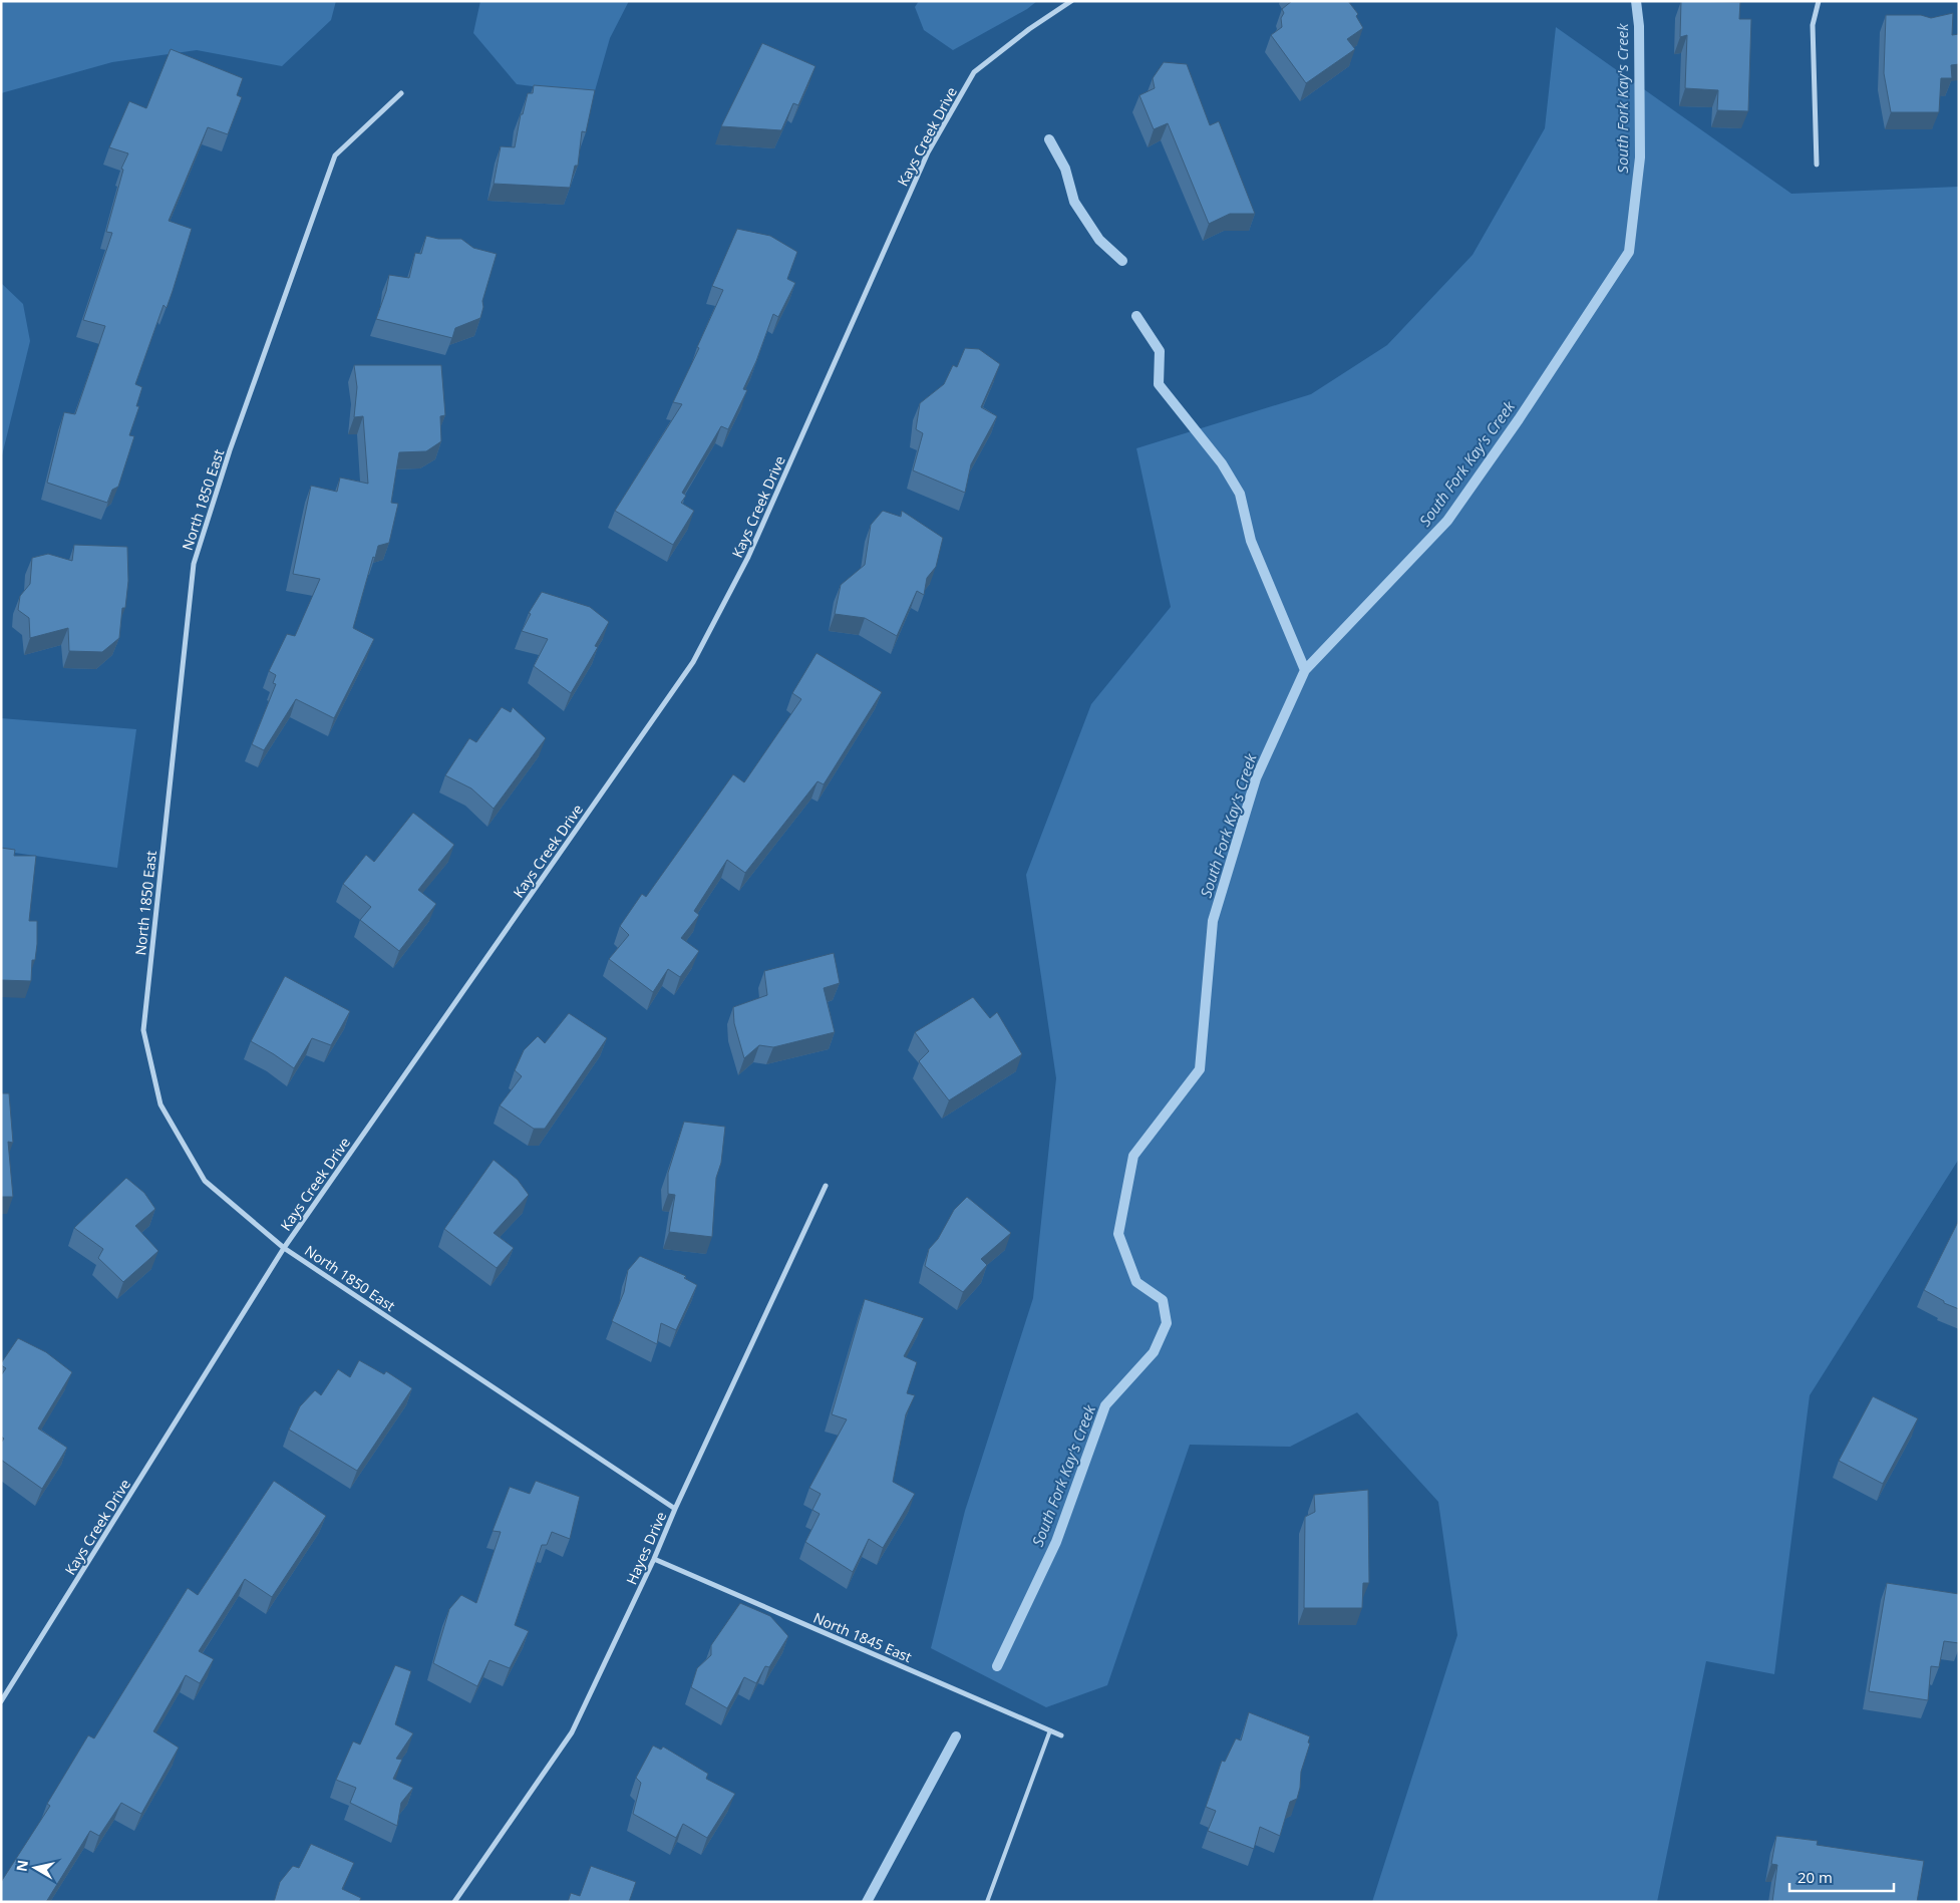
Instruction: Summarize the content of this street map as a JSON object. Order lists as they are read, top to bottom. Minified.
{"streets":{"street":["Kays Creek Drive","North 1850 East","Hayes Drive","North 1845 East"]},"crossings":[["Kays Creek Drive","North 1850 East"],["North 1850 East","Hayes Drive"],["Hayes Drive","North 1845 East"]],"water":["South Fork Kay's Creek"],"scale_bar":"20 m","north":"left"}
